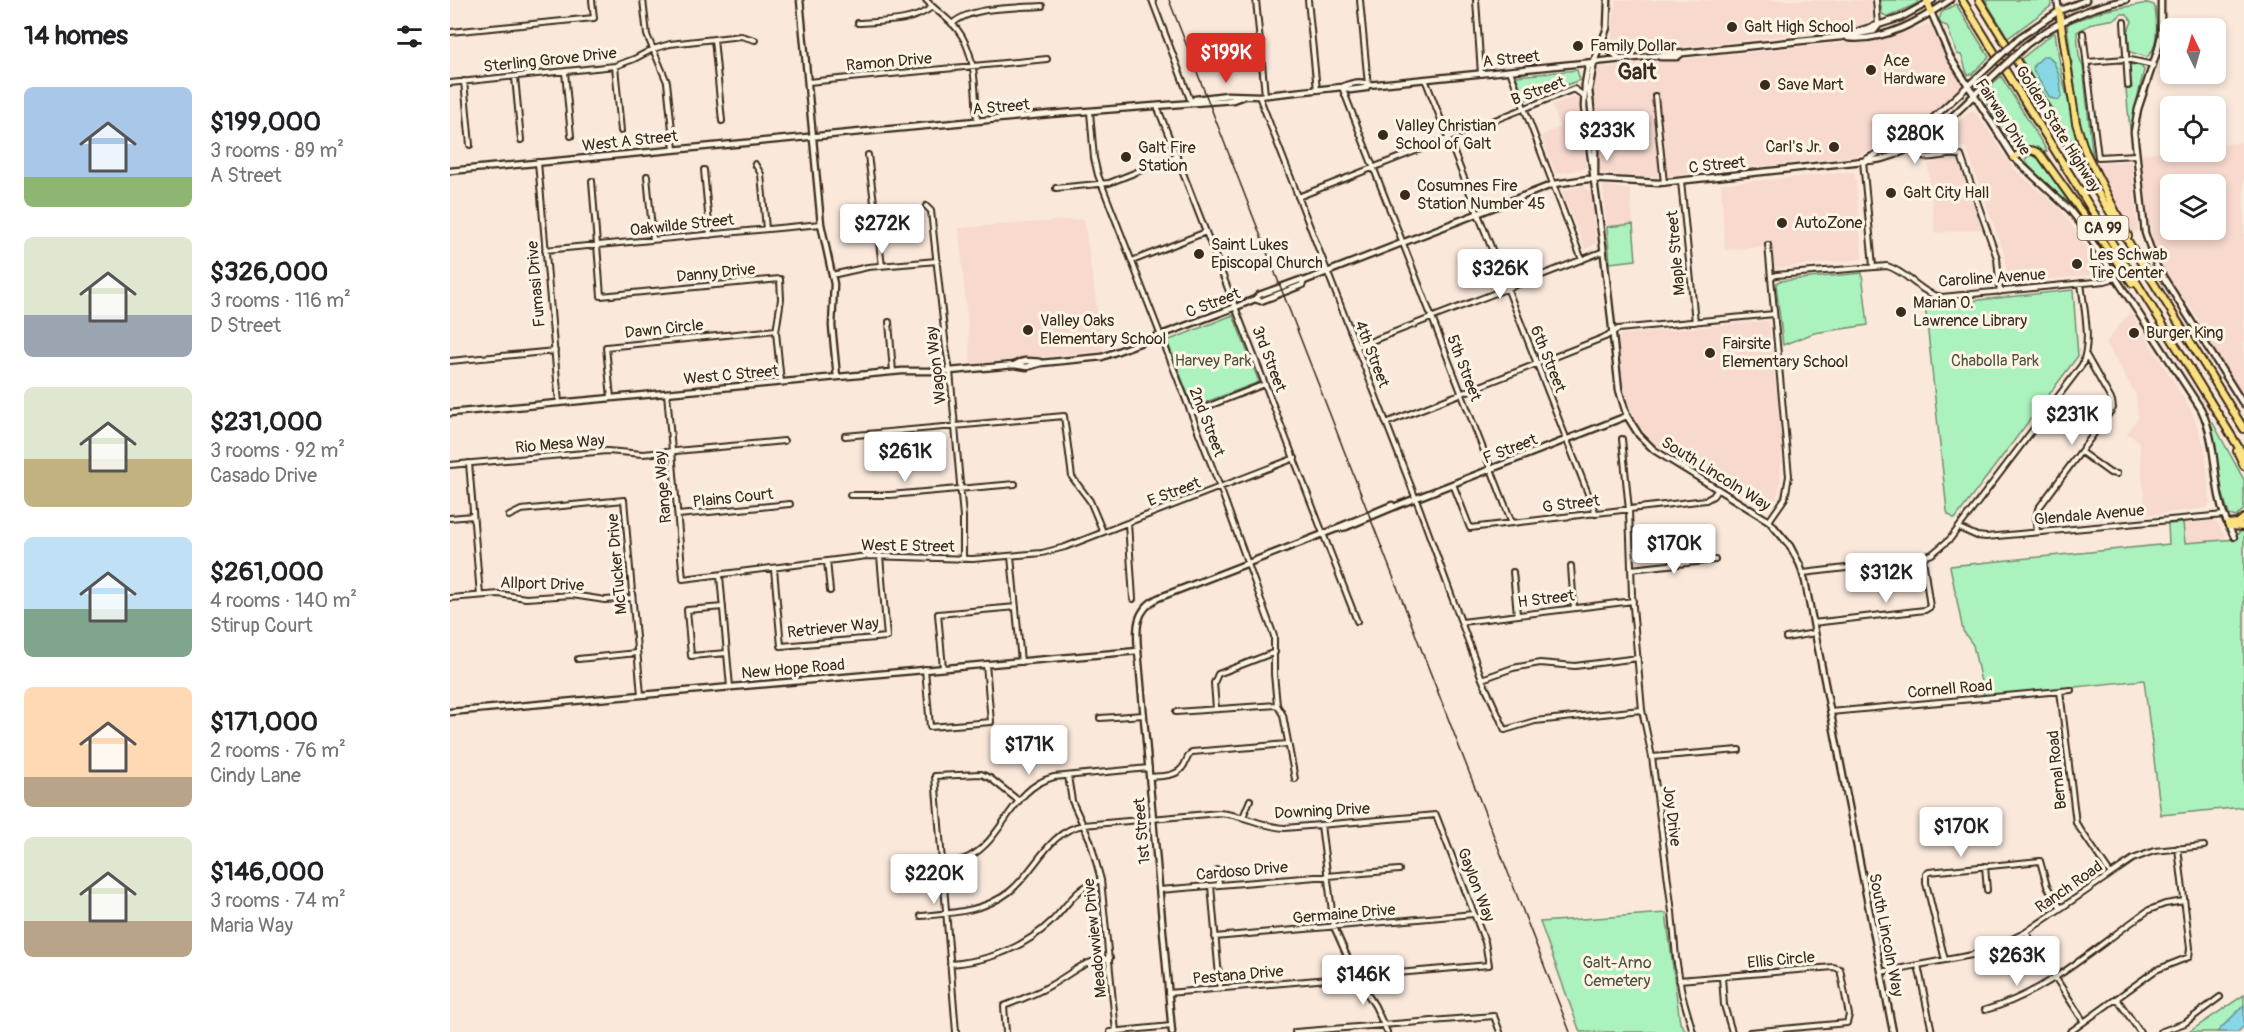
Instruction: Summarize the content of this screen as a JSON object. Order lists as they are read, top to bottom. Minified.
{"streets":{"highway":["Golden State Highway","CA 99"],"street":["A Street","Sterling Grove Drive","Ramon Drive","B Street","Fairway Drive","West A Street","C Street","Oakwilde Street","Maple Street","Danny Drive","Caroline Avenue","Fumasi Drive","Dawn Circle","4th Street","3rd Street","6th Street","Wagon Way","5th Street","West C Street","2nd Street","Rio Mesa Way","F Street","South Lincoln Way","Range Way","E Street","Plains Court","G Street","Glendale Avenue","West E Street","McTucker Drive","Allport Drive","H Street","Retriever Way","New Hope Road","Cornell Road","Bernal Road","Downing Drive","Joy Drive","1st Street","Cardoso Drive","Gaylon Way","Ranch Road","Germaine Drive","Meadowview Drive","Ellis Circle","Pestana Drive"]},"crossings":[["A Street","Fairway Drive"],["A Street","West A Street"],["A Street","4th Street"],["A Street","3rd Street"],["A Street","6th Street"],["A Street","5th Street"],["A Street","2nd Street"],["A Street","South Lincoln Way"],["B Street","4th Street"],["B Street","6th Street"],["B Street","5th Street"],["B Street","South Lincoln Way"],["Fairway Drive","C Street"],["Fairway Drive","Caroline Avenue"],["Fairway Drive","Glendale Avenue"],["West A Street","Fumasi Drive"],["C Street","Maple Street"],["C Street","4th Street"],["C Street","3rd Street"],["C Street","6th Street"],["C Street","5th Street"],["C Street","West C Street"],["C Street","2nd Street"],["C Street","South Lincoln Way"],["Oakwilde Street","Danny Drive"],["Oakwilde Street","Fumasi Drive"],["Danny Drive","Dawn Circle"],["Danny Drive","West C Street"],["Fumasi Drive","West C Street"],["Dawn Circle","West C Street"],["4th Street","F Street"],["4th Street","H Street"],["4th Street","Joy Drive"],["3rd Street","F Street"],["3rd Street","E Street"],["6th Street","F Street"],["6th Street","G Street"],["Wagon Way","West C Street"],["Wagon Way","West E Street"],["5th Street","F Street"],["5th Street","G Street"],["West C Street","Range Way"],["2nd Street","F Street"],["2nd Street","E Street"],["Rio Mesa Way","Range Way"],["F Street","South Lincoln Way"],["F Street","G Street"],["F Street","1st Street"],["South Lincoln Way","G Street"],["South Lincoln Way","Cornell Road"],["South Lincoln Way","Ranch Road"],["Range Way","Plains Court"],["Range Way","West E Street"],["E Street","West E Street"],["G Street","Joy Drive"],["West E Street","Retriever Way"],["McTucker Drive","Allport Drive"],["McTucker Drive","New Hope Road"],["H Street","Joy Drive"],["New Hope Road","1st Street"],["Cornell Road","Bernal Road"],["Bernal Road","Ranch Road"],["Downing Drive","1st Street"],["Downing Drive","Gaylon Way"],["Downing Drive","Meadowview Drive"],["Joy Drive","Ellis Circle"],["1st Street","Cardoso Drive"],["1st Street","Pestana Drive"],["Gaylon Way","Germaine Drive"],["Gaylon Way","Pestana Drive"]],"districts":["Galt"],"parks":["Harvey Park","Chabolla Park","Galt-Arno Cemetery"],"places":["Galt High School","Family Dollar","Ace Hardware","Save Mart","Valley Christian School of Galt","Carl's Jr.","Galt Fire Station","Galt City Hall","Cosumnes Fire Station Number 45","AutoZone","Saint Lukes Episcopal Church","Les Schwab Tire Center","Marian O. Lawrence Library","Valley Oaks Elementary School","Burger King","Fairsite Elementary School"],"north":"top","page":{"heading":"14 homes","price":["$199K","$233K","$280K","$272K","$326K","$231K","$261K","$170K","$312K","$171K","$170K","$220K","$263K","$146K"],"list":[{"name":"$199,000","note":"3 rooms · 89 m² · A Street"},{"name":"$326,000","note":"3 rooms · 116 m² · D Street"},{"name":"$231,000","note":"3 rooms · 92 m² · Casado Drive"},{"name":"$261,000","note":"4 rooms · 140 m² · Stirup Court"},{"name":"$171,000","note":"2 rooms · 76 m² · Cindy Lane"},{"name":"$146,000","note":"3 rooms · 74 m² · Maria Way"}]}}
